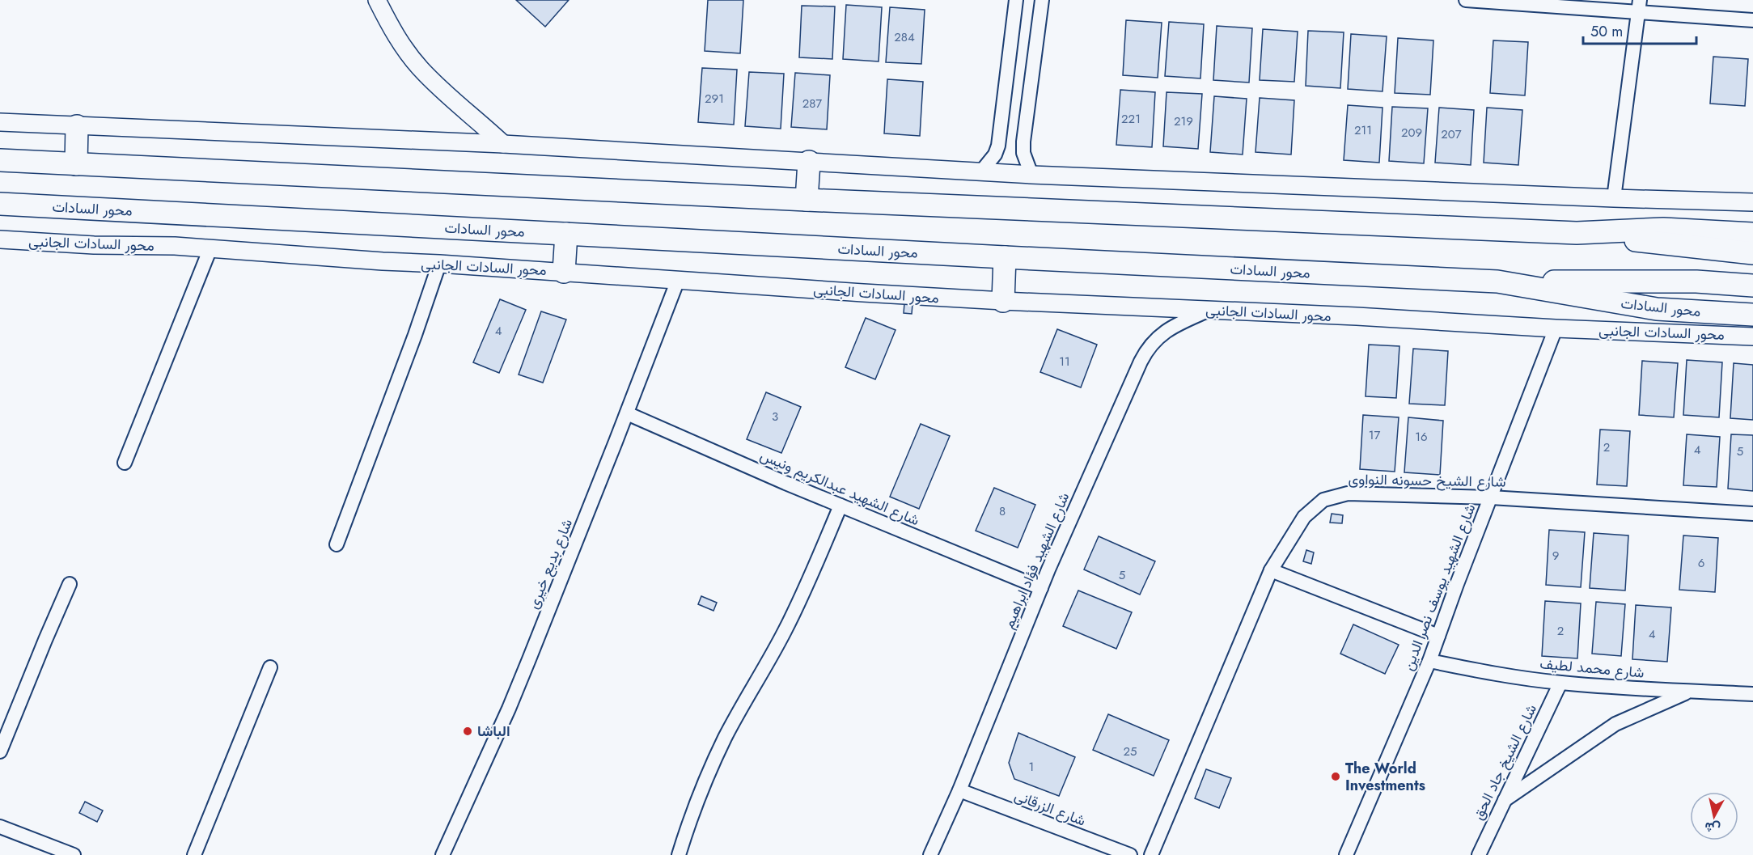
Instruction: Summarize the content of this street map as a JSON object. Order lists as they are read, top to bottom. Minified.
{"streets":{"main road":["محور السادات"],"street":["محور السادات الجانبى","شارع الشيخ حسونه النواوى","شارع الشهيد عبدالكريم ونيس","شارع الشهيد فؤاد ابراهيم","شارع بديع خيرى","شارع الشهيد يوسف نصر الدين","شارع محمد لطيف","شارع الشيخ جاد الحق","شارع الزرقانى"]},"crossings":[["محور السادات الجانبى","شارع الشهيد فؤاد ابراهيم"],["محور السادات الجانبى","شارع بديع خيرى"],["محور السادات الجانبى","شارع الشهيد يوسف نصر الدين"],["شارع الشيخ حسونه النواوى","شارع الشهيد يوسف نصر الدين"],["شارع الشهيد عبدالكريم ونيس","شارع الشهيد فؤاد ابراهيم"],["شارع الشهيد عبدالكريم ونيس","شارع بديع خيرى"],["شارع الشهيد فؤاد ابراهيم","شارع الزرقانى"],["شارع الشهيد يوسف نصر الدين","شارع محمد لطيف"],["شارع محمد لطيف","شارع الشيخ جاد الحق"]],"places":["الباشا","The World Investments"],"house_numbers":["284","291","287","221","219","211","209","207","4","11","3","17","16","2","4","5","8","9","6","5","2","4","25","1"],"scale_bar":"50 m","north":"bottom"}
